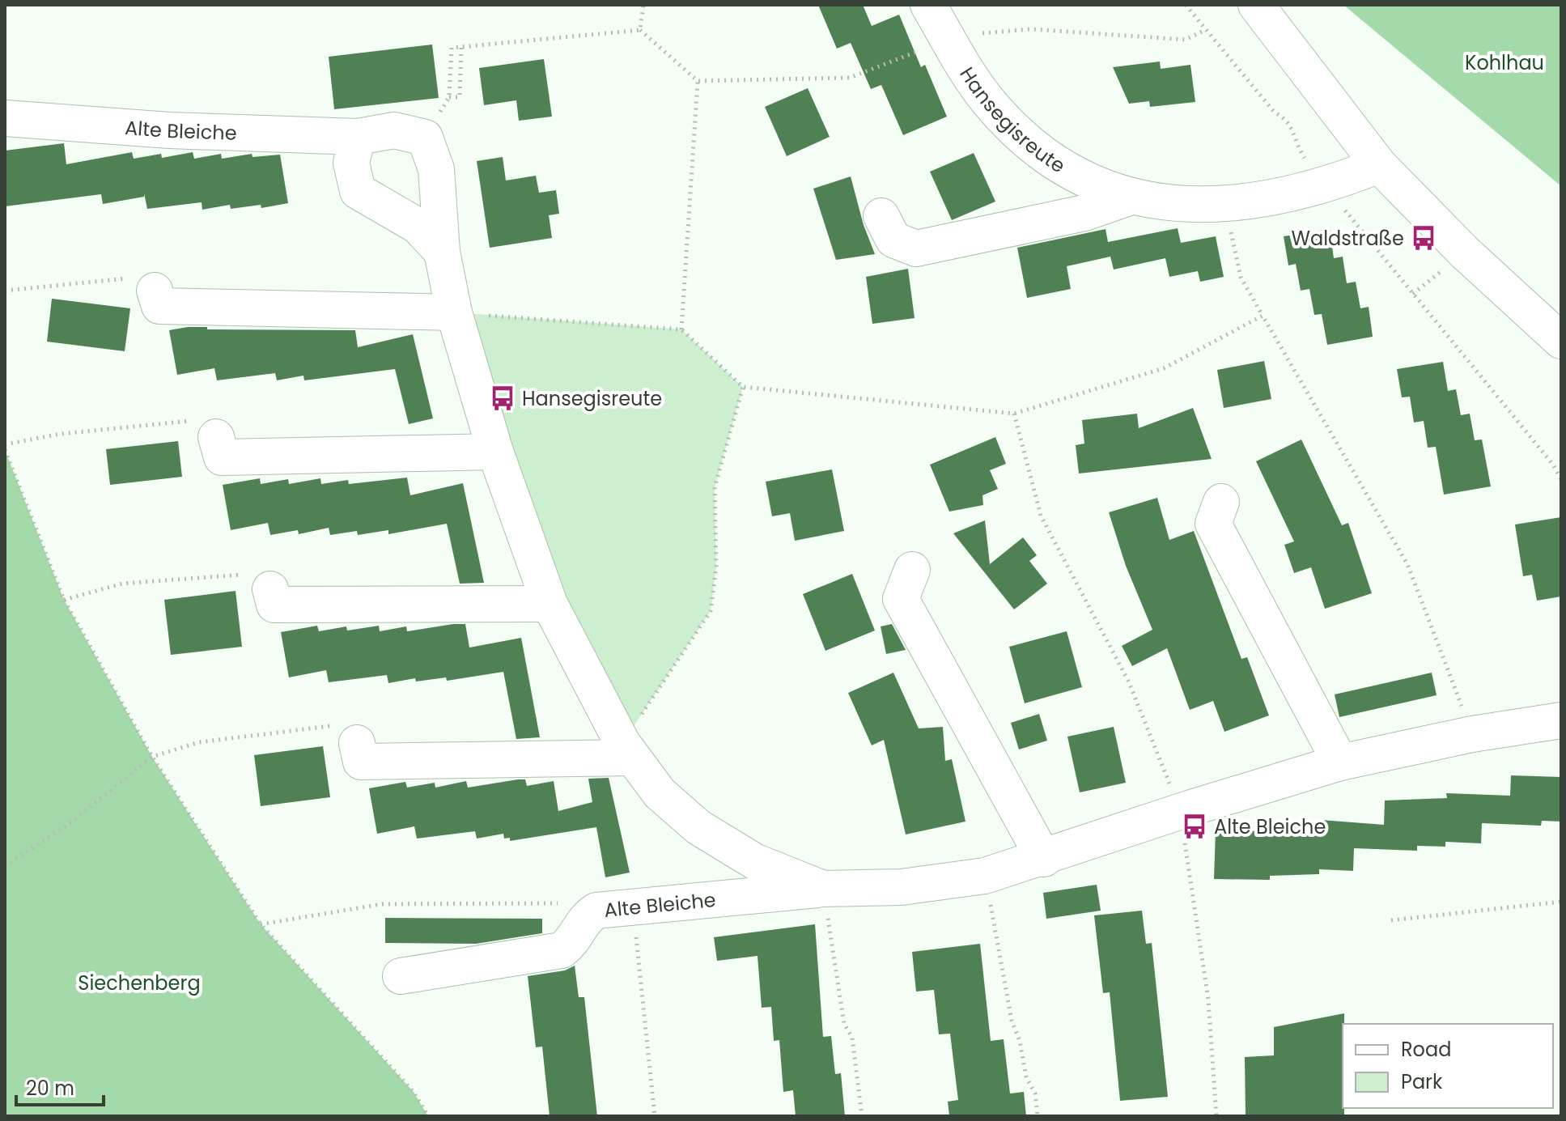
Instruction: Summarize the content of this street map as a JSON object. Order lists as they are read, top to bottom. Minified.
{"streets":{"street":["Hansegisreute","Alte Bleiche"]},"parks":["Kohlhau","Siechenberg"],"places":{"bus stop":["Waldstraße","Hansegisreute","Alte Bleiche"]},"legend":["Road","Park"],"scale_bar":"20 m"}
